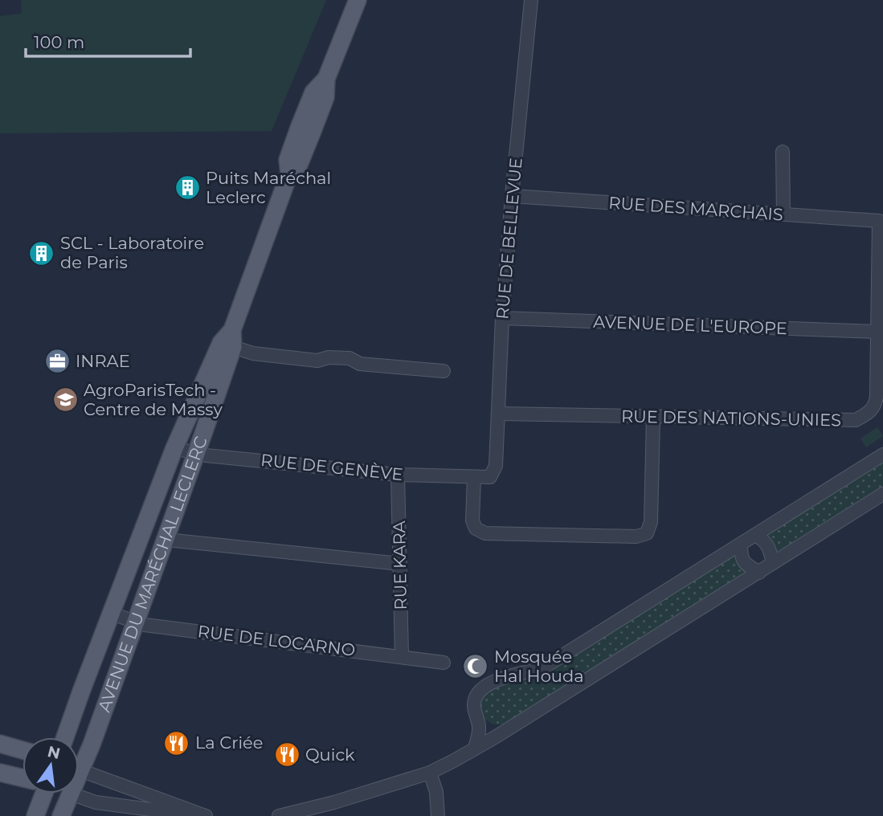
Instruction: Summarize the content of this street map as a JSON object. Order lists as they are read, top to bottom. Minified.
{"streets":{"main road":["AVENUE DU MARÉCHAL LECLERC"],"street":["RUE DES MARCHAIS","RUE DE BELLEVUE","AVENUE DE L'EUROPE","RUE DES NATIONS-UNIES","RUE DE GENÈVE","RUE KARA","RUE DE LOCARNO"]},"crossings":[["RUE DES MARCHAIS","RUE DE BELLEVUE"],["RUE DES MARCHAIS","RUE DES NATIONS-UNIES"],["RUE DE BELLEVUE","AVENUE DE L'EUROPE"],["RUE DE BELLEVUE","RUE DES NATIONS-UNIES"],["RUE DE BELLEVUE","RUE DE GENÈVE"],["AVENUE DE L'EUROPE","RUE DES NATIONS-UNIES"],["RUE DE GENÈVE","RUE KARA"],["RUE DE GENÈVE","AVENUE DU MARÉCHAL LECLERC"],["RUE KARA","RUE DE LOCARNO"],["AVENUE DU MARÉCHAL LECLERC","RUE DE LOCARNO"]],"places":{"building":["Puits Maréchal Leclerc","SCL - Laboratoire de Paris"],"office":["INRAE"],"school or university":["AgroParisTech - Centre de Massy"],"mosque":["Mosquée Hal Houda"],"restaurant":["La Criée","Quick"]},"scale_bar":"100 m","north":"top"}
